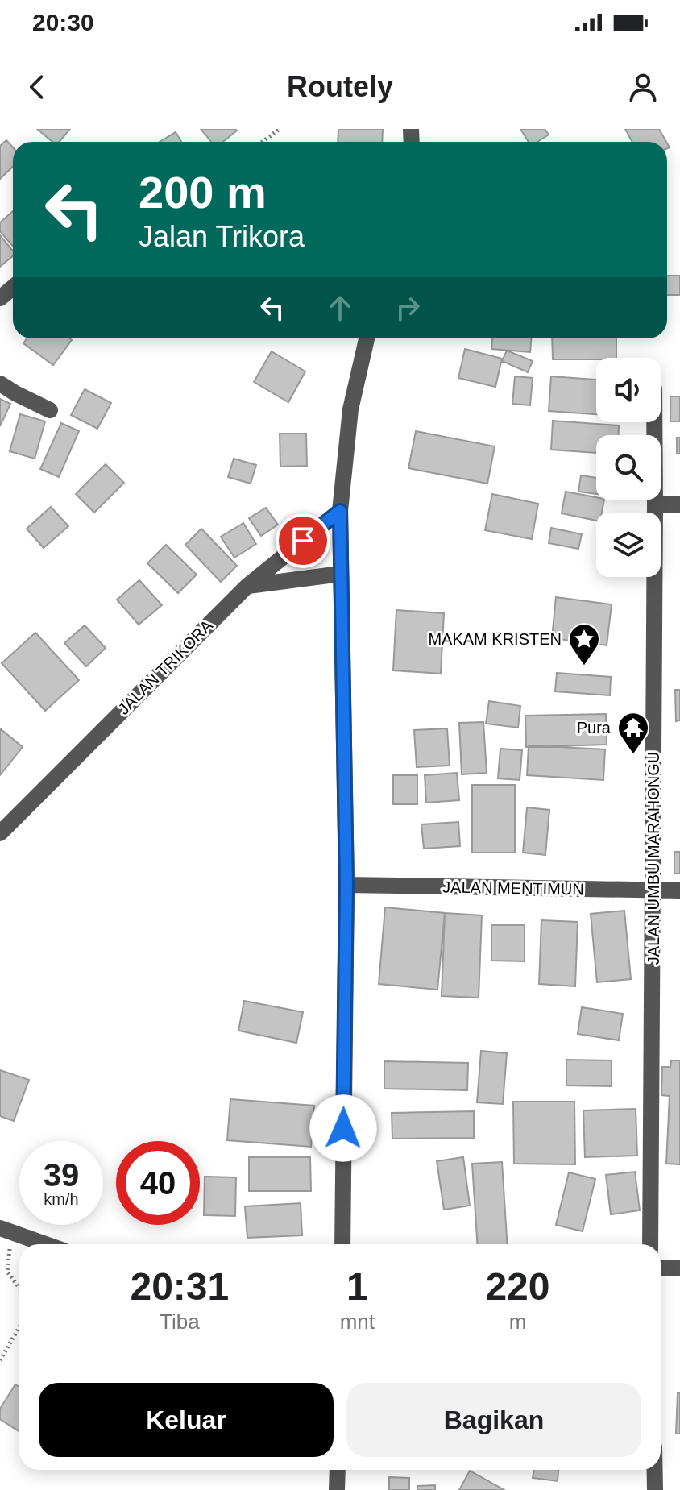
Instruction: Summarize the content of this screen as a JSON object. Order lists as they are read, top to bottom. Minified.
{"streets":{"street":["JALAN TRIKORA","JALAN UMBU MARAHONGU","JALAN MENTIMUN"]},"crossings":[["JALAN UMBU MARAHONGU","JALAN MENTIMUN"]],"places":{"place":["MAKAM KRISTEN"],"temple":["Pura"]},"page":{"status":"20:30","header":"Routely","turn":["200 m","Jalan Trikora"],"speed":"39 km/h","limit":"40","eta":["20:31","Tiba","1","mnt","220","m"],"buttons":["Keluar","Bagikan"]}}
